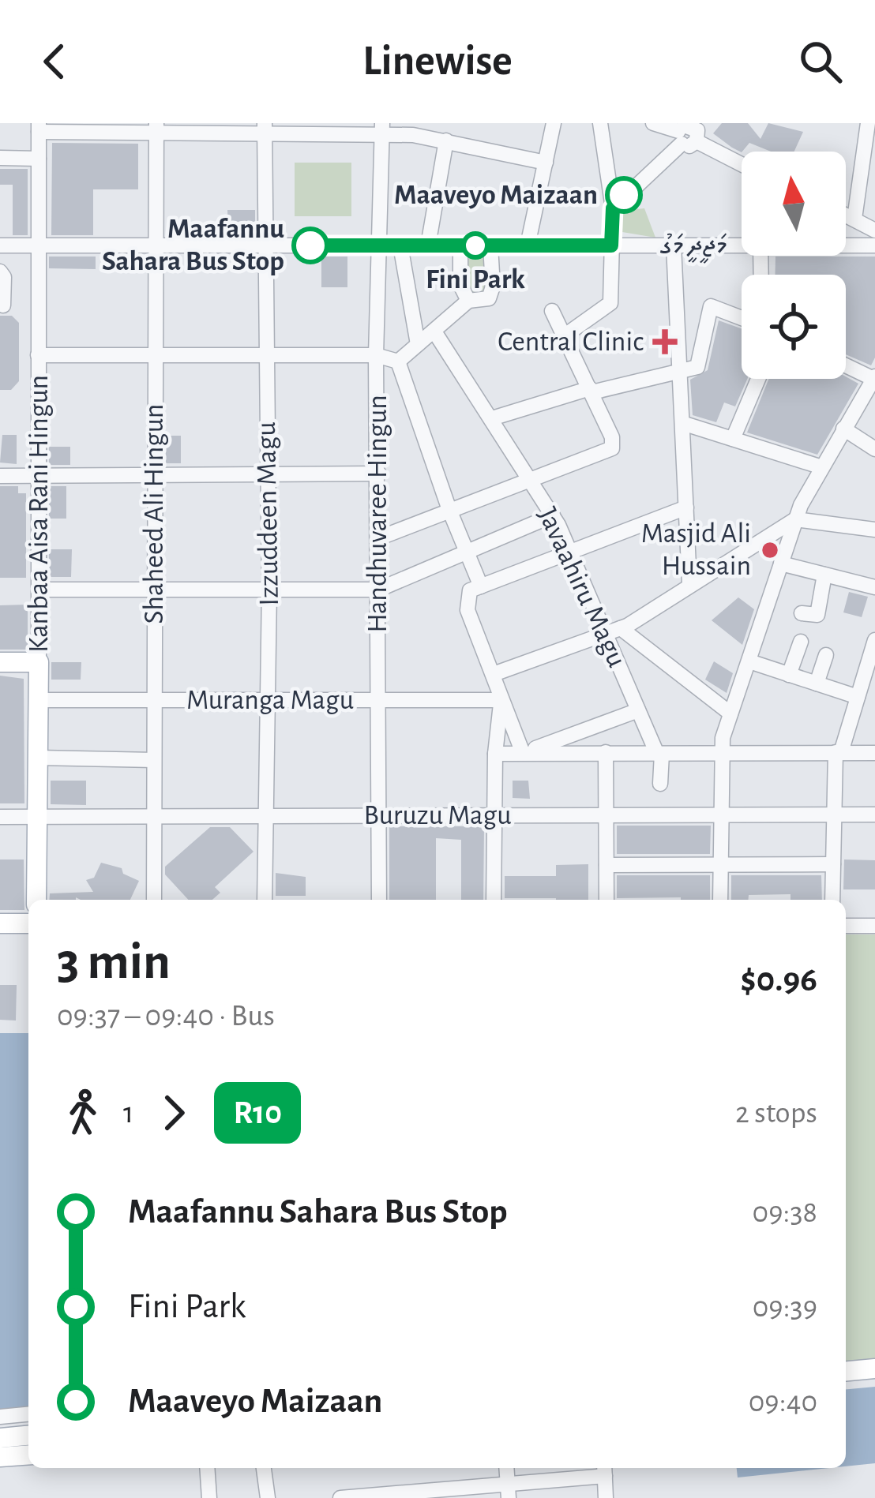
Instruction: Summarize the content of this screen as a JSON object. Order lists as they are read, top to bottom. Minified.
{"streets":{"main road":["Kanbaa Aisa Rani Hingun"],"street":["މަޖީދީ މަގު","Shaheed Ali Hingun","Izzuddeen Magu","Handhuvaree Hingun","Javaahiru Magu","Muranga Magu","Buruzu Magu"]},"crossings":[["މަޖީދީ މަގު","Kanbaa Aisa Rani Hingun"],["މަޖީދީ މަގު","Shaheed Ali Hingun"],["މަޖީދީ މަގު","Izzuddeen Magu"],["މަޖީދީ މަގު","Handhuvaree Hingun"],["Kanbaa Aisa Rani Hingun","Muranga Magu"],["Kanbaa Aisa Rani Hingun","Buruzu Magu"],["Shaheed Ali Hingun","Muranga Magu"],["Shaheed Ali Hingun","Buruzu Magu"],["Izzuddeen Magu","Muranga Magu"],["Izzuddeen Magu","Buruzu Magu"],["Handhuvaree Hingun","Muranga Magu"],["Handhuvaree Hingun","Buruzu Magu"]],"places":{"other":["Maaveyo Maizaan","Maafannu Sahara Bus Stop","Fini Park","Masjid Ali Hussain"],"health":["Central Clinic"]},"lines":["bus line R10"],"north":"top","page":{"header":"Linewise","heading":["3 min","09:37 – 09:40 · Bus","$0.96"],"legs":["1","R10","2 stops"],"list":[{"name":"Maafannu Sahara Bus Stop","value":"09:38"},{"name":"Fini Park","value":"09:39"},{"name":"Maaveyo Maizaan","value":"09:40"}]}}
